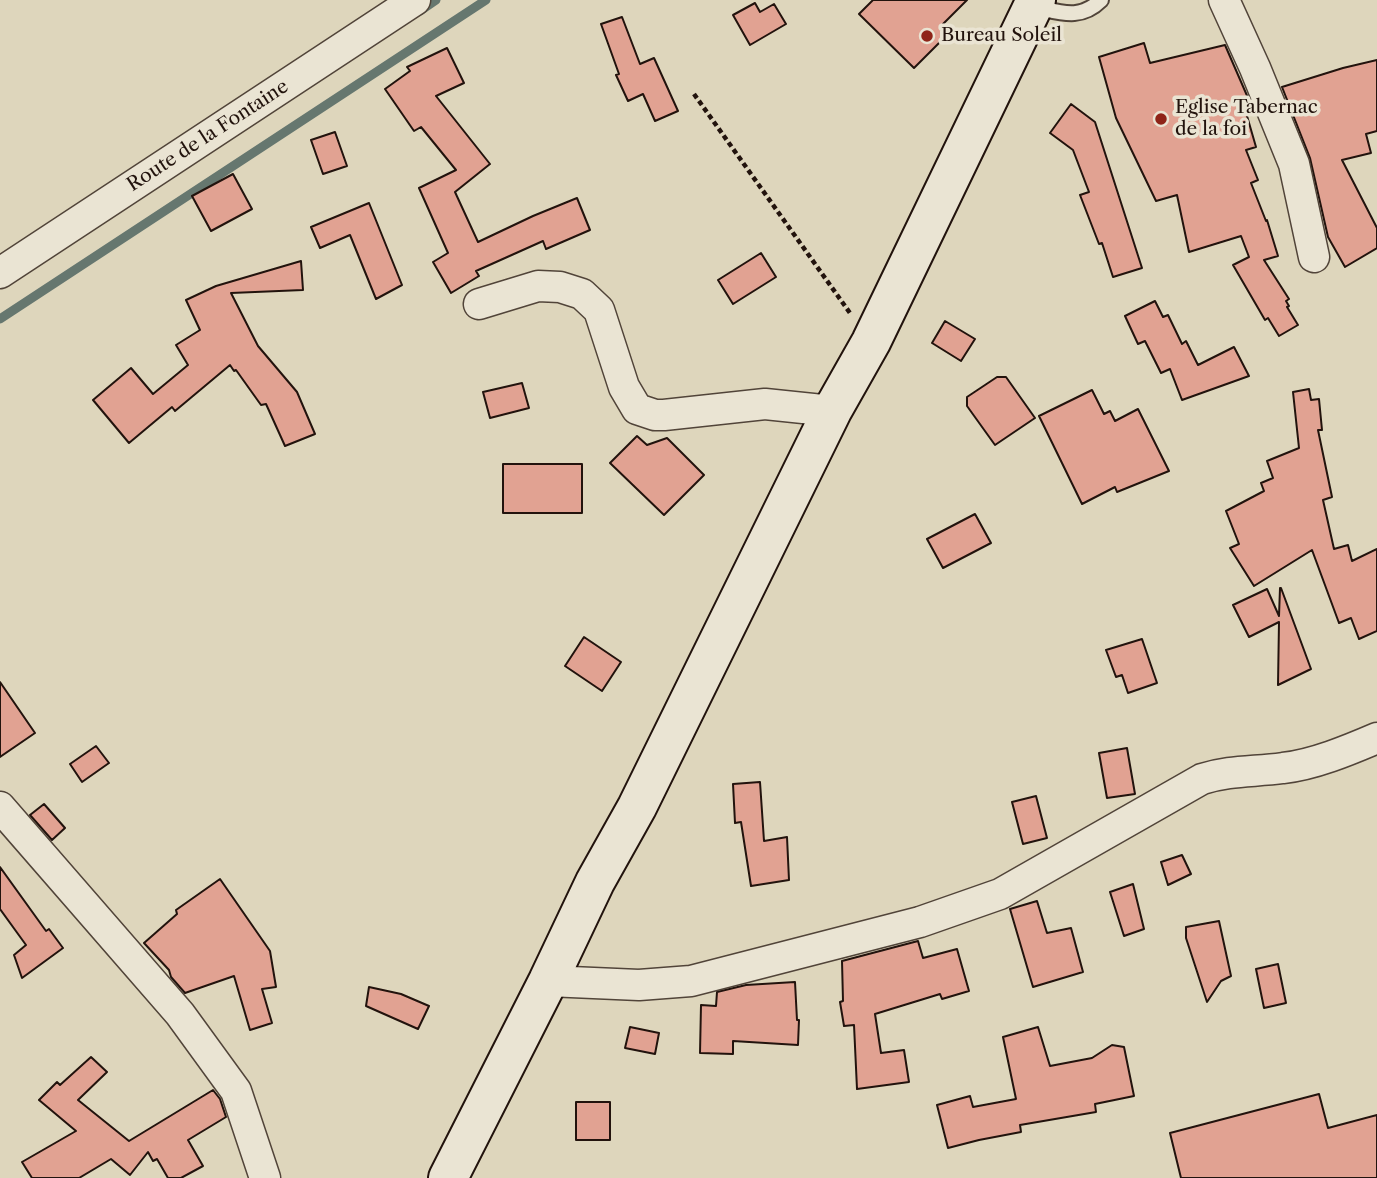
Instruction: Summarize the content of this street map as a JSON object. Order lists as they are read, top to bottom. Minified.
{"streets":{"street":["Route de la Fontaine"]},"places":["Bureau Soleil","Eglise Tabernac de la foi"]}
